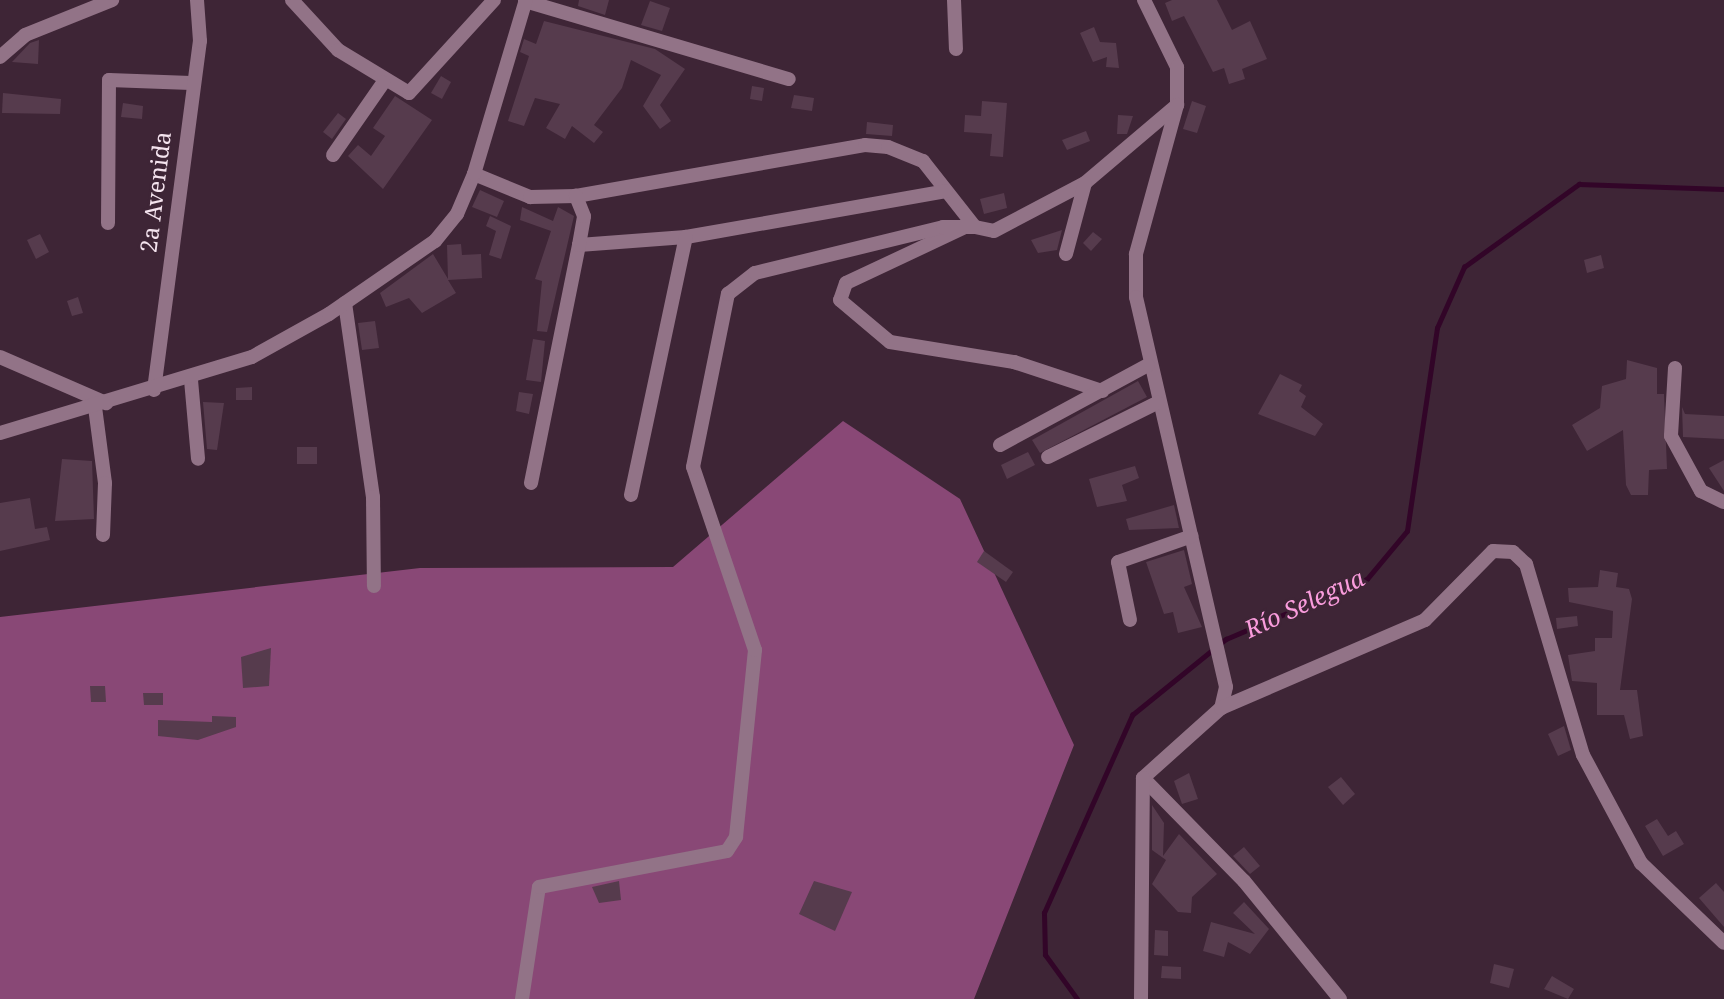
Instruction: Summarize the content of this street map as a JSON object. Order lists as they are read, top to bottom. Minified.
{"streets":{"street":["2a Avenida"]},"water":["Río Selegua"]}
